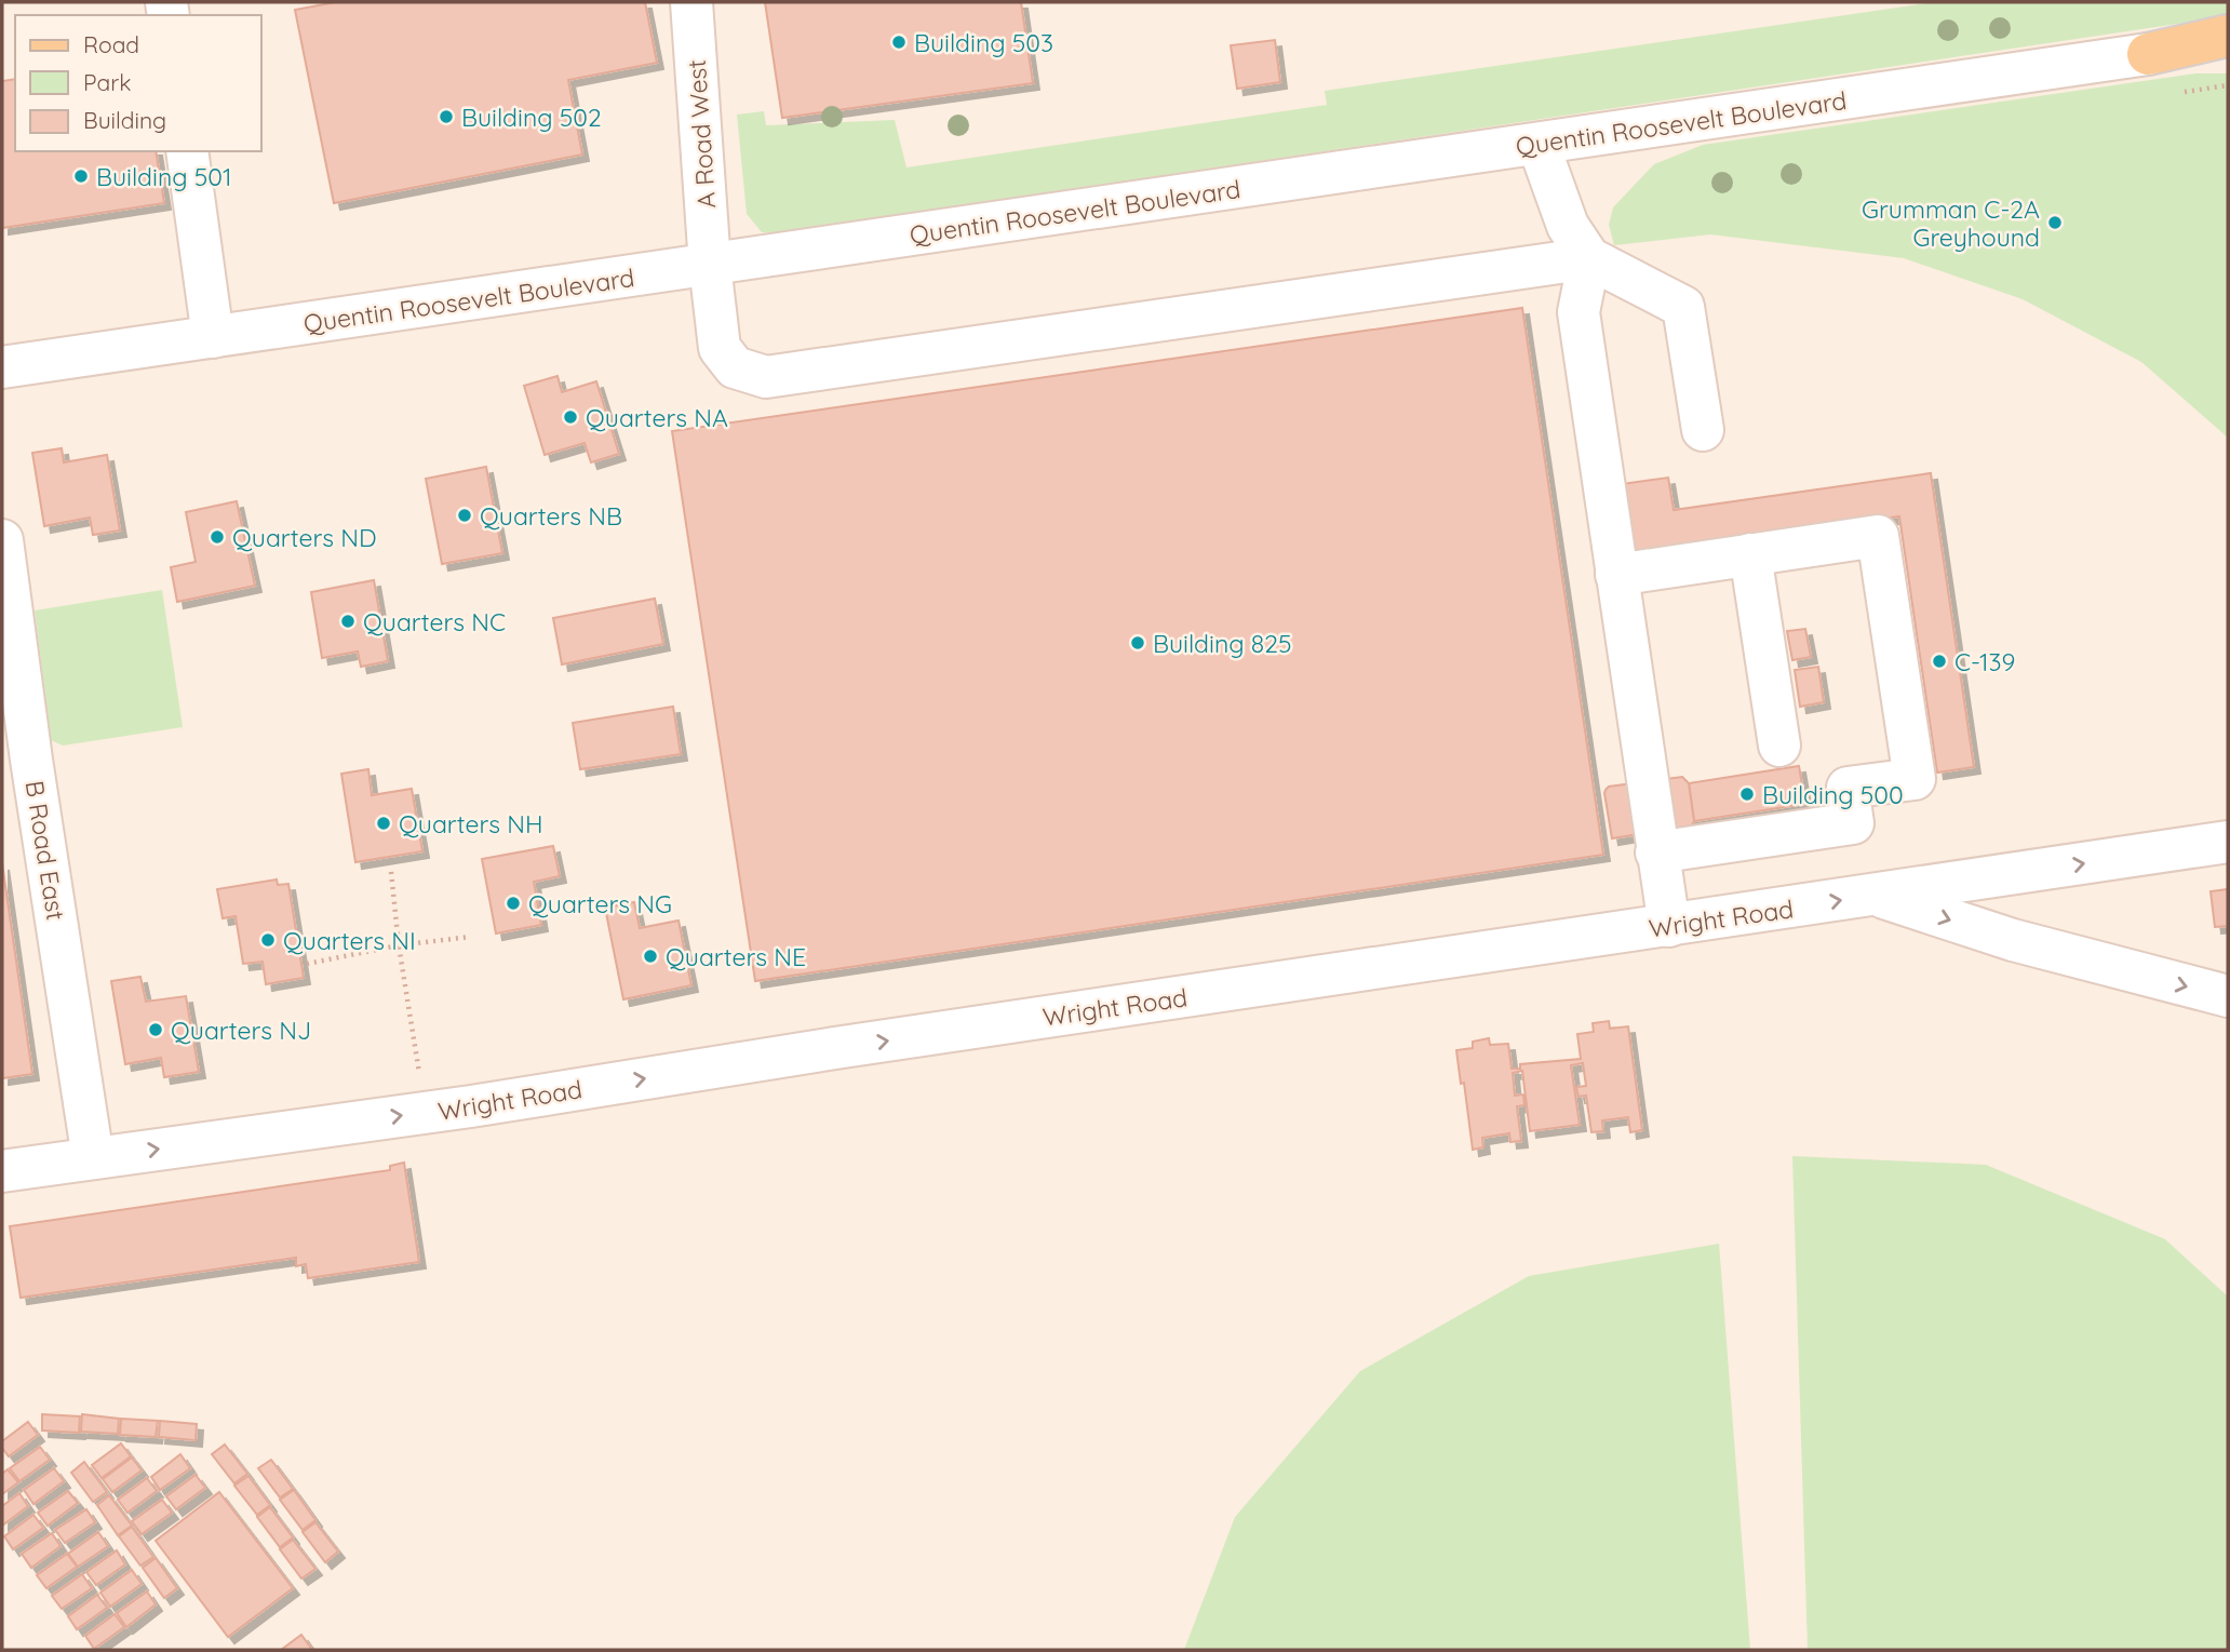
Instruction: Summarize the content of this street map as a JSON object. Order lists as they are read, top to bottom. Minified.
{"streets":{"street":["Quentin Roosevelt Boulevard","A Road West","B Road East","Wright Road"]},"crossings":[["Quentin Roosevelt Boulevard","A Road West"],["B Road East","Wright Road"]],"one_way":["Wright Road"],"places":["Building 503","Building 502","Building 501","Grumman C-2A Greyhound","Quarters NA","Quarters NB","Quarters ND","Quarters NC","Building 825","C-139","Building 500","Quarters NH","Quarters NG","Quarters NI","Quarters NE","Quarters NJ"],"legend":["Road","Park","Building"]}
